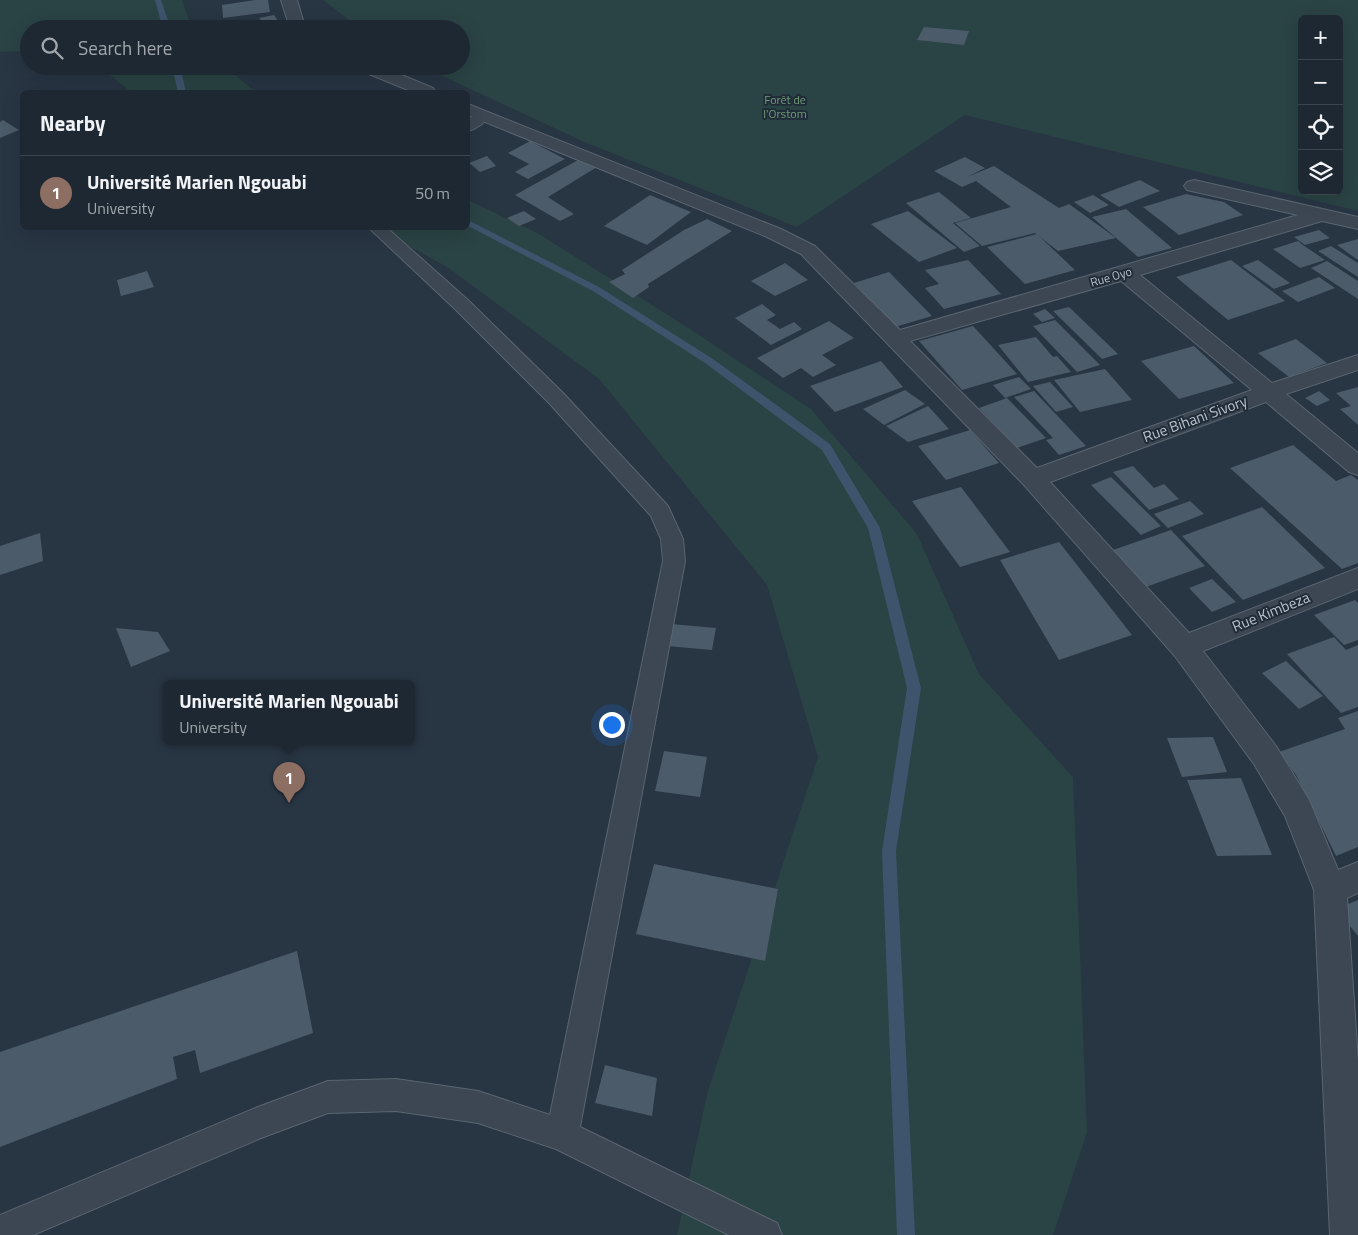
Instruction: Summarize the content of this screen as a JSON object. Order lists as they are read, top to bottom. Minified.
{"streets":{"street":["Rue Oyo","Rue Bihani Sivory","Rue Kimbeza"]},"parks":["Forêt de l'Orstom"],"page":{"map_buttons":["+","−"],"search":"Search here","heading":"Nearby","list":[{"mark":"1","name":"Université Marien Ngouabi","note":"University","value":"50 m"}],"popup":["Université Marien Ngouabi","University"],"pins":"1"}}
